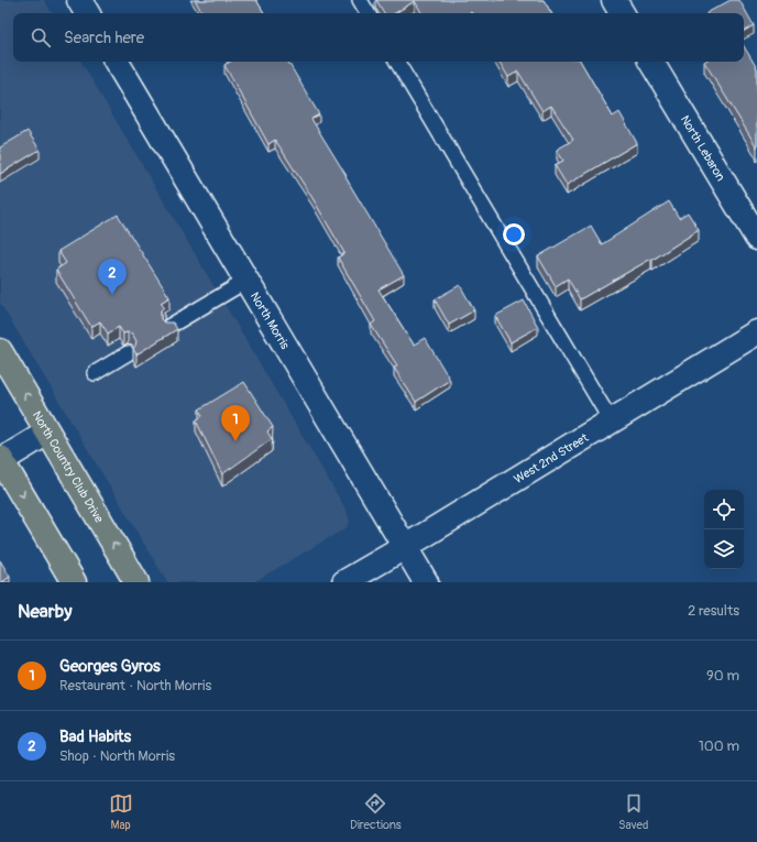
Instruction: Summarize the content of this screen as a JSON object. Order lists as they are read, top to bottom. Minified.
{"streets":{"main road":["North Country Club Drive"],"street":["North Lebaron","North Morris","West 2nd Street"]},"crossings":[["North Morris","West 2nd Street"]],"page":{"search":"Search here","pins":["2","1"],"heading":["Nearby","2 results"],"list":[{"mark":"1","name":"Georges Gyros","note":"Restaurant · North Morris","value":"90 m"},{"mark":"2","name":"Bad Habits","note":"Shop · North Morris","value":"100 m"}],"nav":["Map","Directions","Saved"]}}
